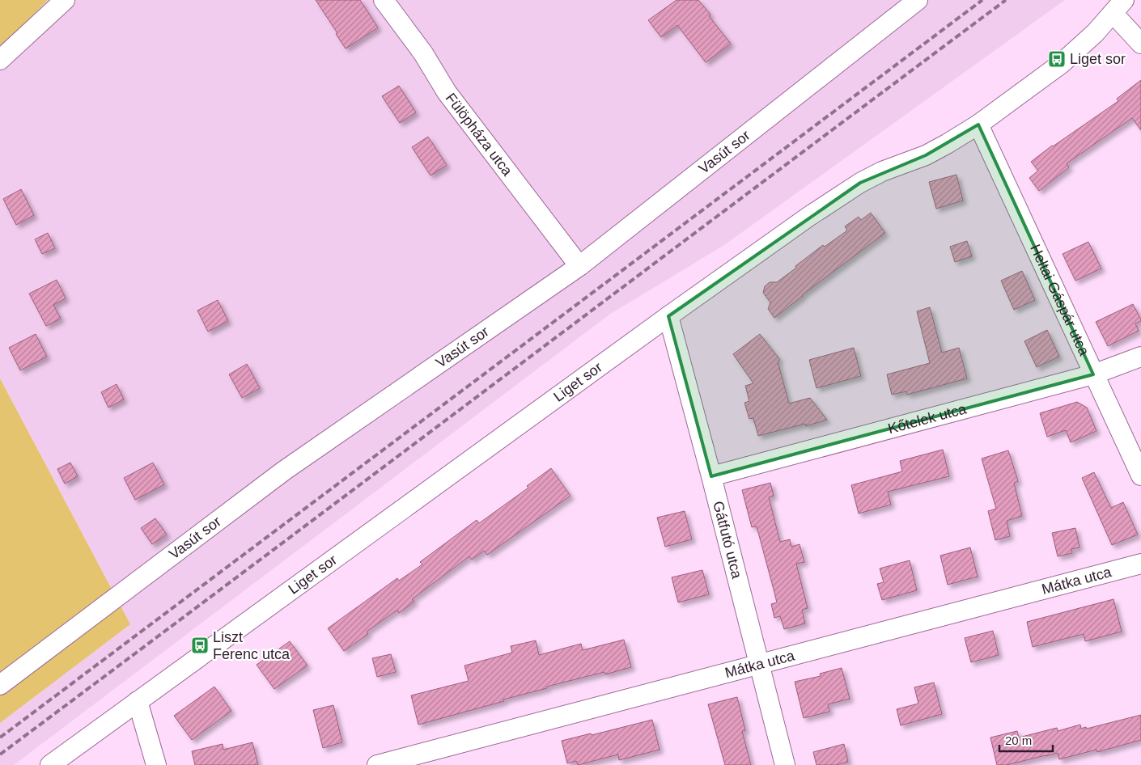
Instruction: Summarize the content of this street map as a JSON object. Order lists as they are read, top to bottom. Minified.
{"streets":{"street":["Fülöpháza utca","Vasút sor","Heltai Gáspár utca","Liget sor","Kőtelek utca","Gátfutó utca","Mátka utca"]},"crossings":[["Fülöpháza utca","Vasút sor"],["Heltai Gáspár utca","Liget sor"],["Heltai Gáspár utca","Kőtelek utca"],["Liget sor","Gátfutó utca"],["Kőtelek utca","Gátfutó utca"],["Gátfutó utca","Mátka utca"]],"places":{"bus stop":["Liget sor","Liszt Ferenc utca"]},"scale_bar":"20 m"}
